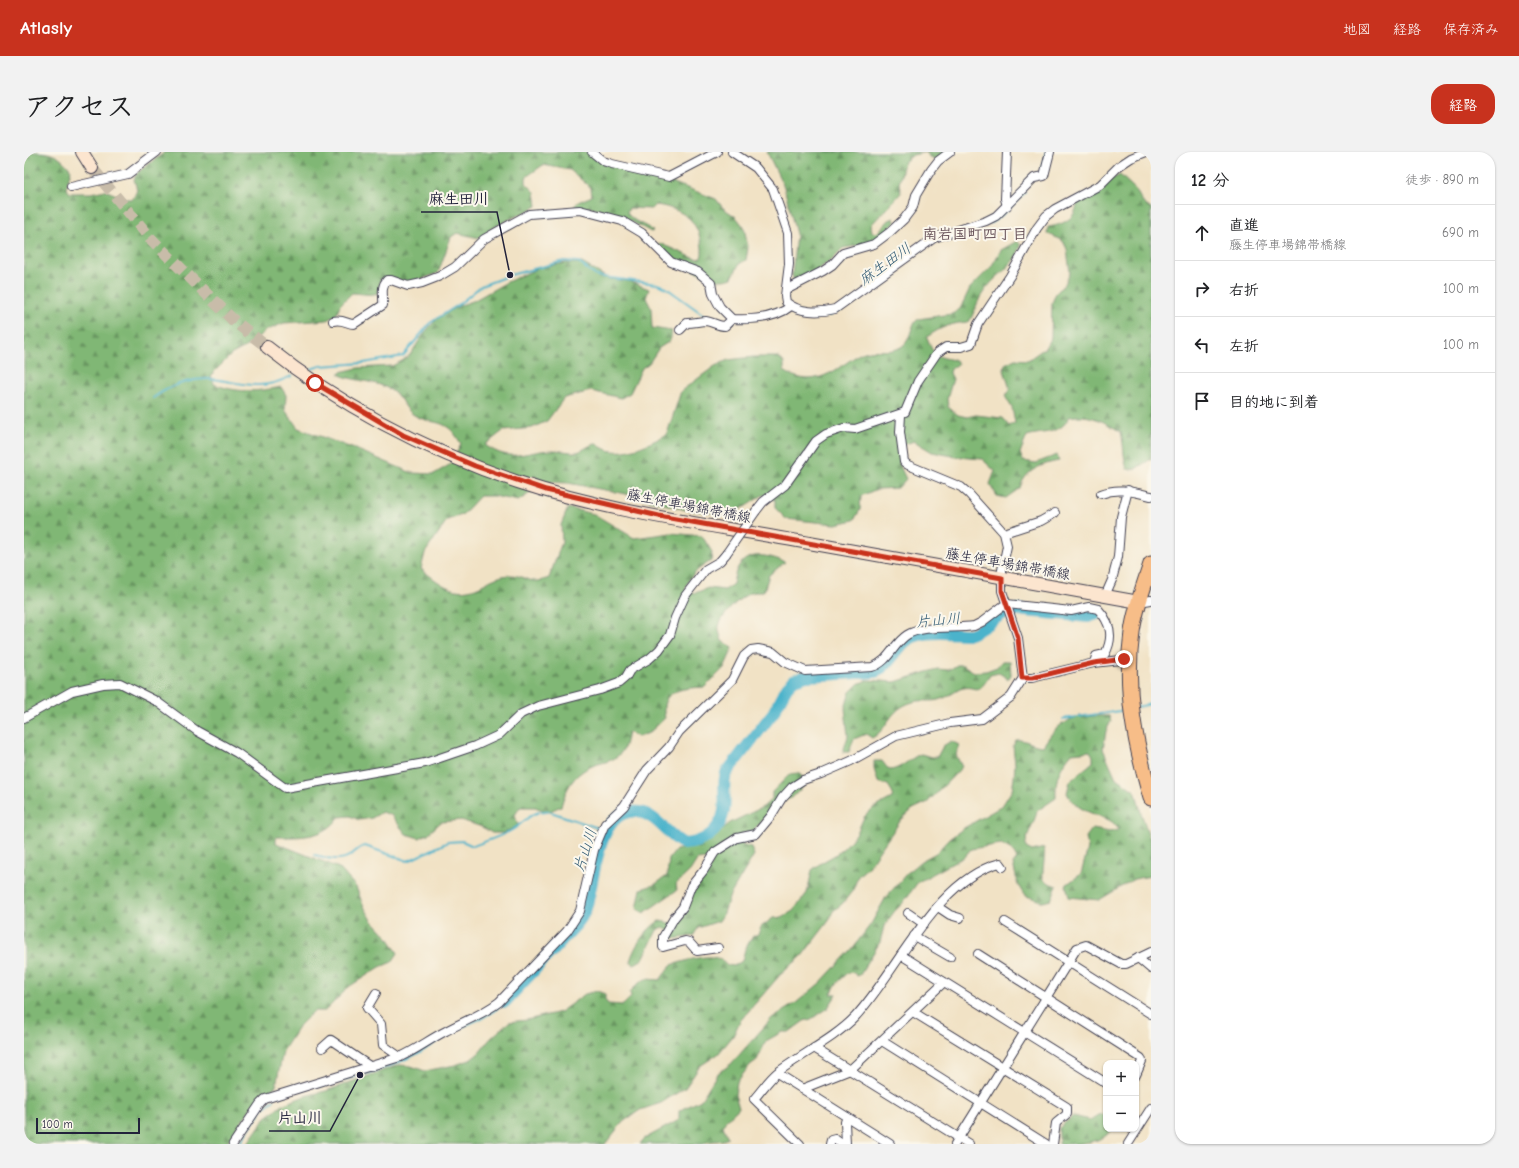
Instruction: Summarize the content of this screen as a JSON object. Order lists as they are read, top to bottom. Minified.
{"streets":{"main road":["藤生停車場錦帯橋線"]},"districts":["南岩国町四丁目"],"water":["麻生田川","片山川"],"places":["麻生田川","片山川"],"scale_bar":"100 m","page":{"header":"Atlasly","nav":["地図","経路","保存済み"],"title":"アクセス","buttons":"経路","heading":["12 分","徒歩 · 890 m"],"list":[["直進","藤生停車場錦帯橋線","690 m"],["右折","100 m"],["左折","100 m"],"目的地に到着"],"map_buttons":["+","−"],"scale":"100 m"}}
